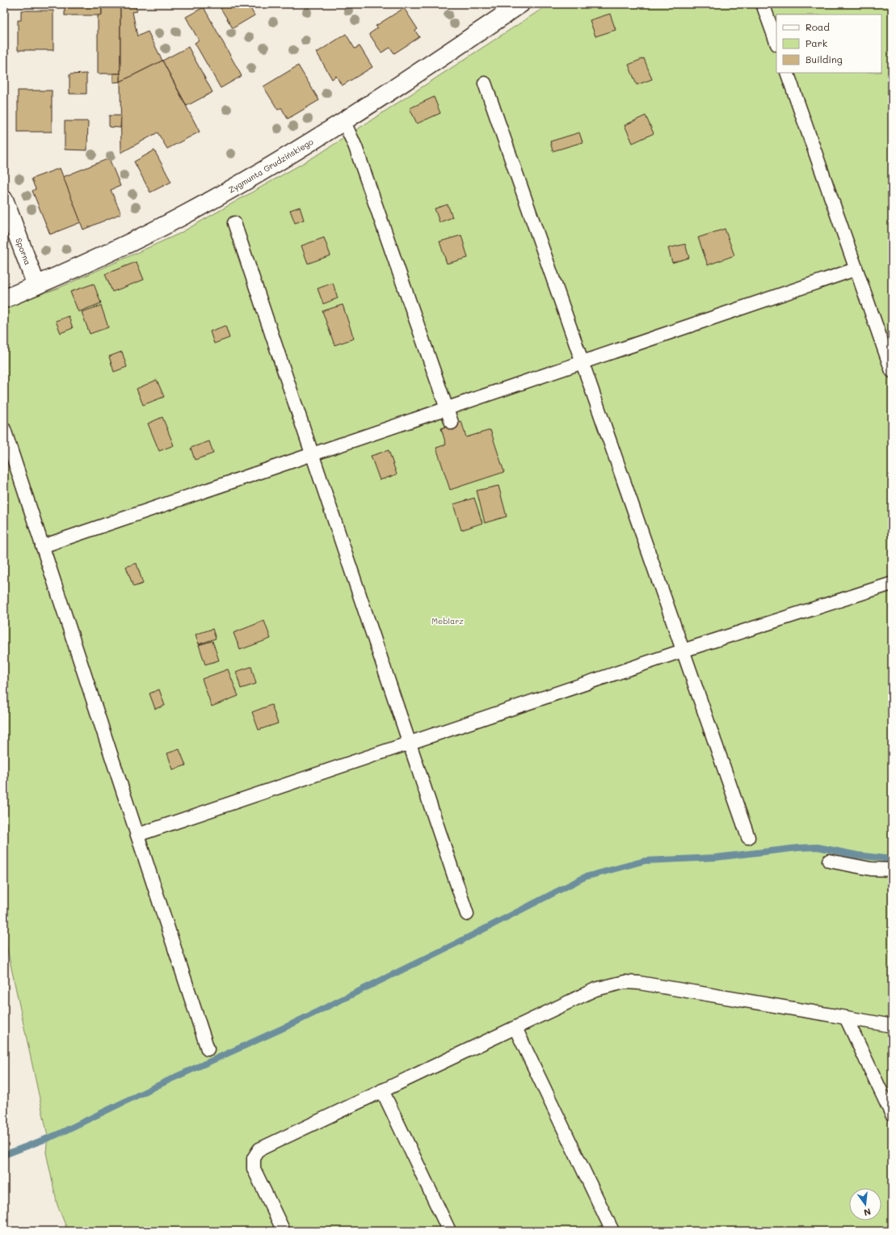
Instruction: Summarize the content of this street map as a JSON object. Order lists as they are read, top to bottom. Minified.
{"streets":{"street":["Zygmunta Grudzińskiego","Sporna"]},"crossings":[["Zygmunta Grudzińskiego","Sporna"]],"parks":["Meblarz"],"legend":["Road","Park","Building"],"north":"bottom"}
